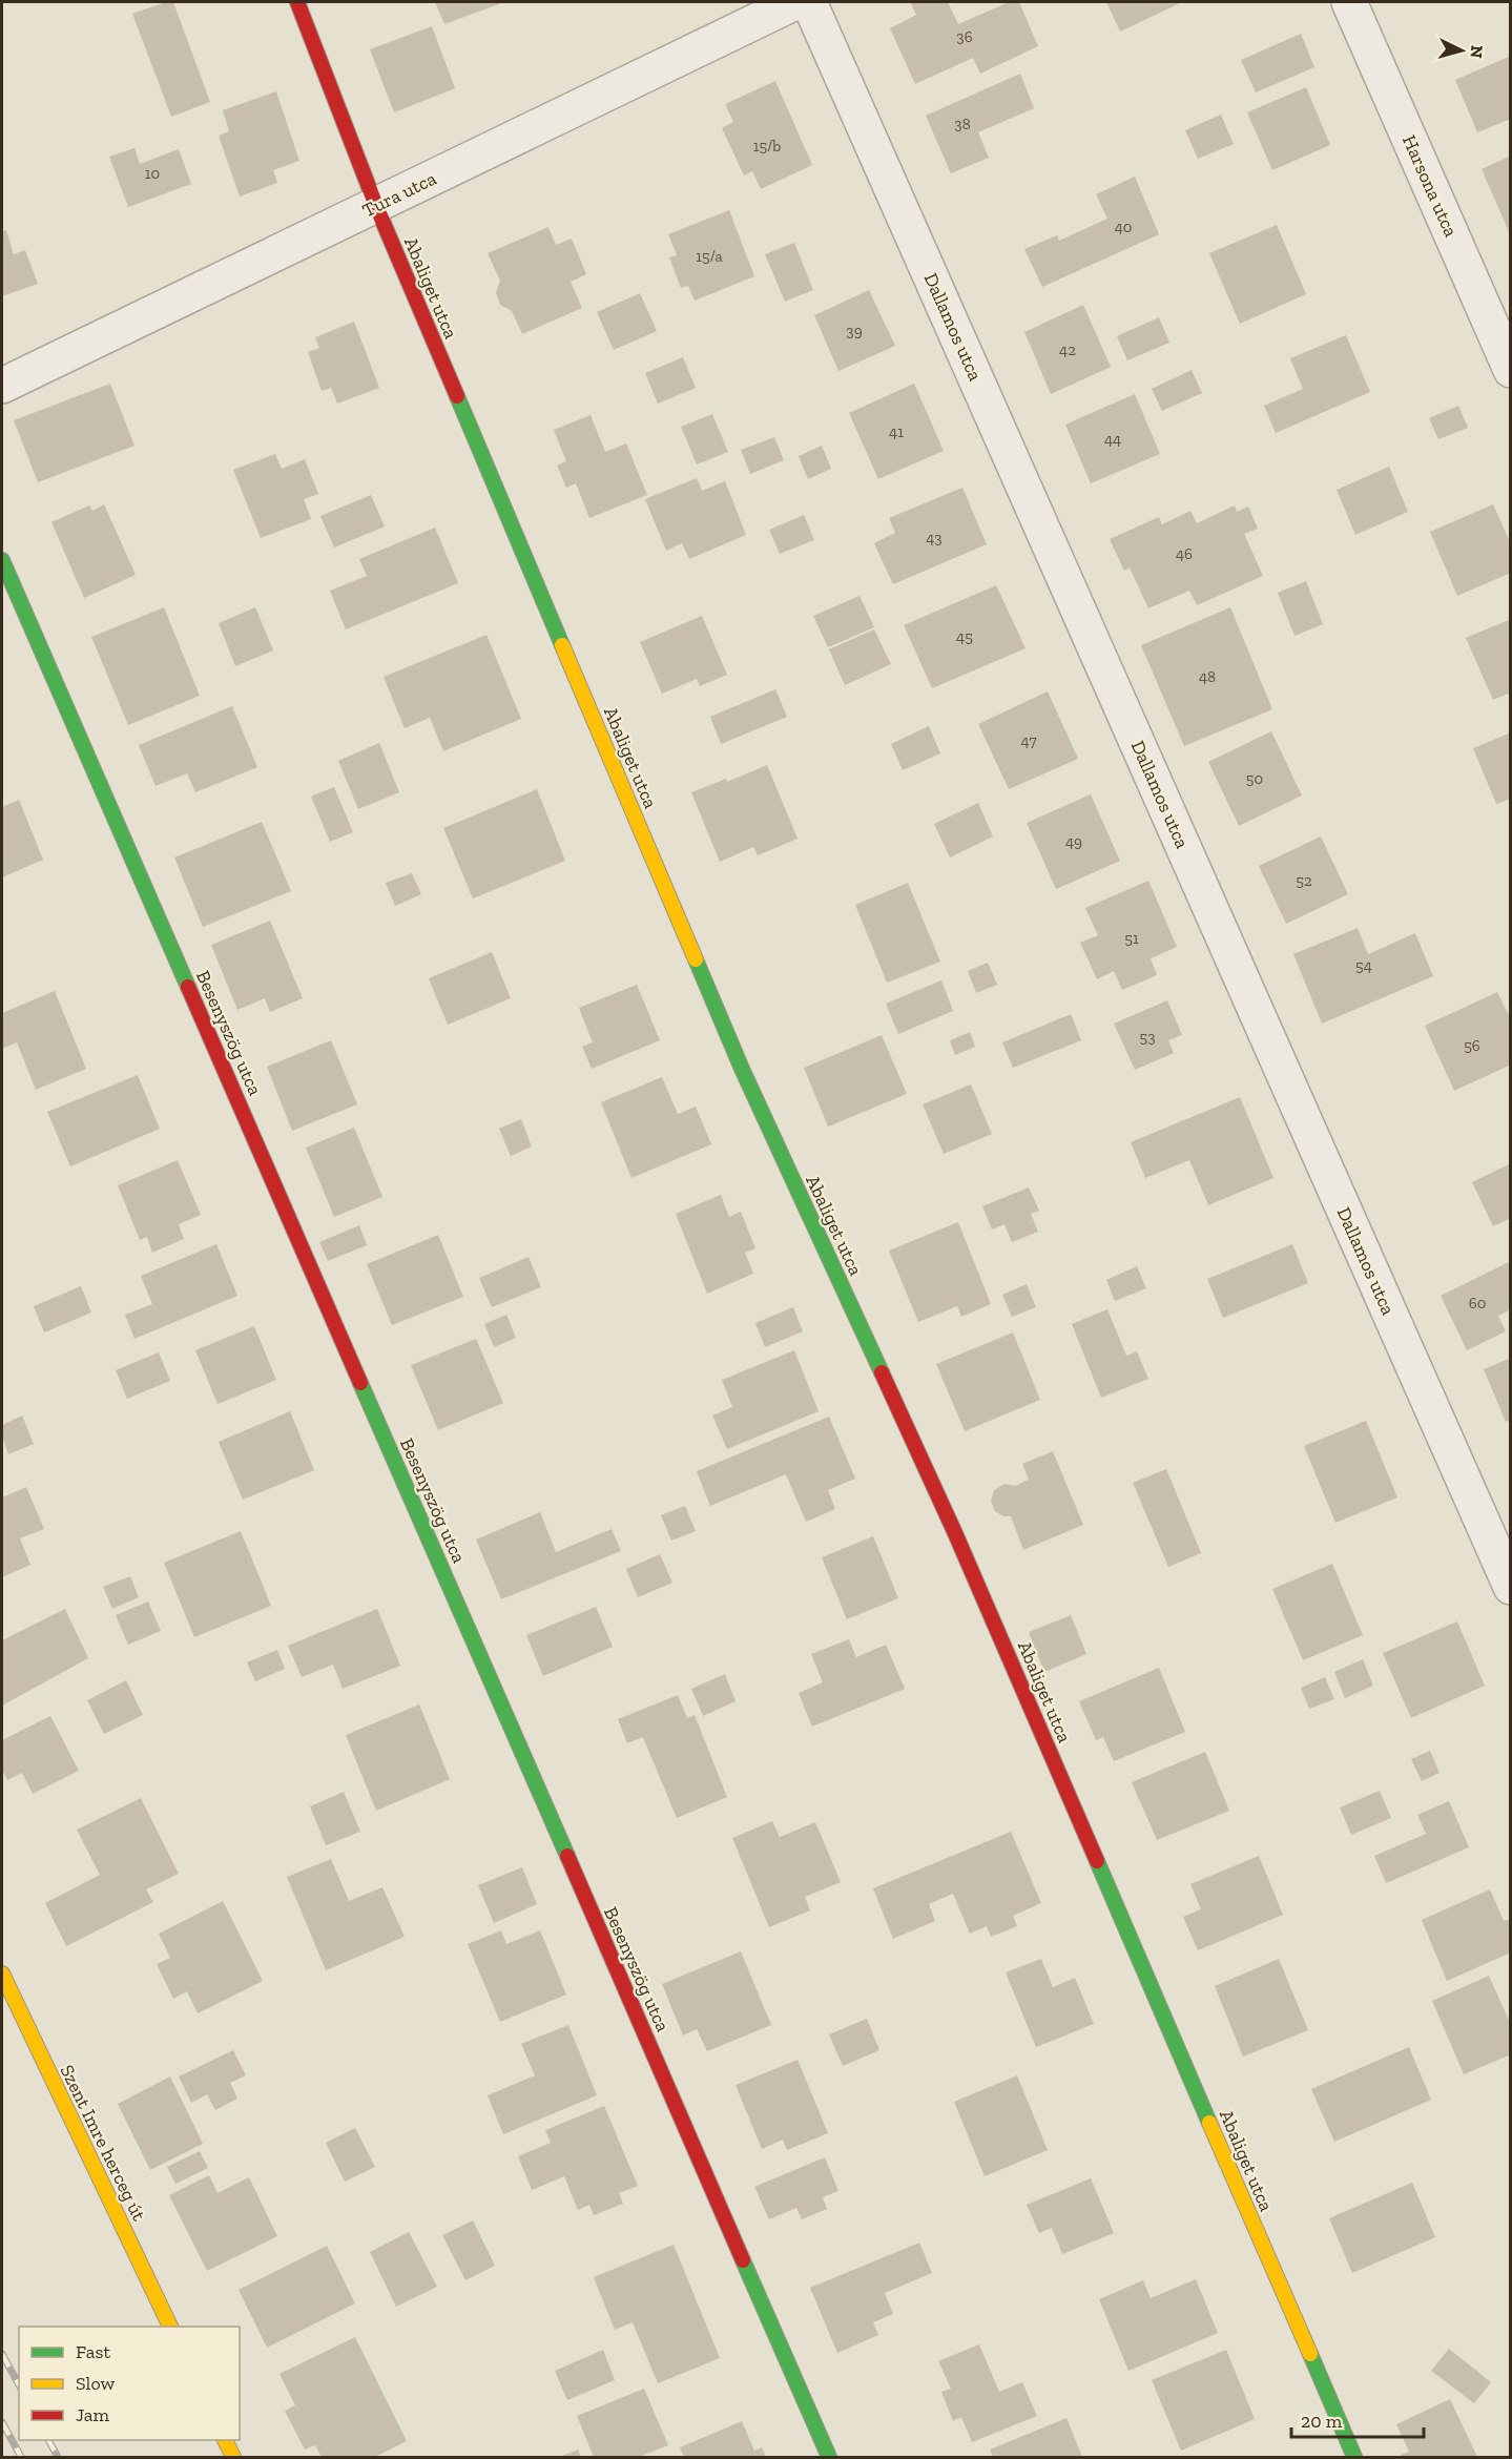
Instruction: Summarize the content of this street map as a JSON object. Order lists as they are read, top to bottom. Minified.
{"streets":{"street":["Harsona utca","Tura utca","Abaliget utca","Dallamos utca","Besenyszög utca","Szent Imre herceg út"]},"crossings":[["Tura utca","Abaliget utca"]],"house_numbers":["36","38","15/b","10","40","15/a","39","42","41","44","43","46","45","48","47","50","49","52","51","54","53","56","60"],"legend":["Fast","Slow","Jam"],"scale_bar":"20 m","north":"right"}
